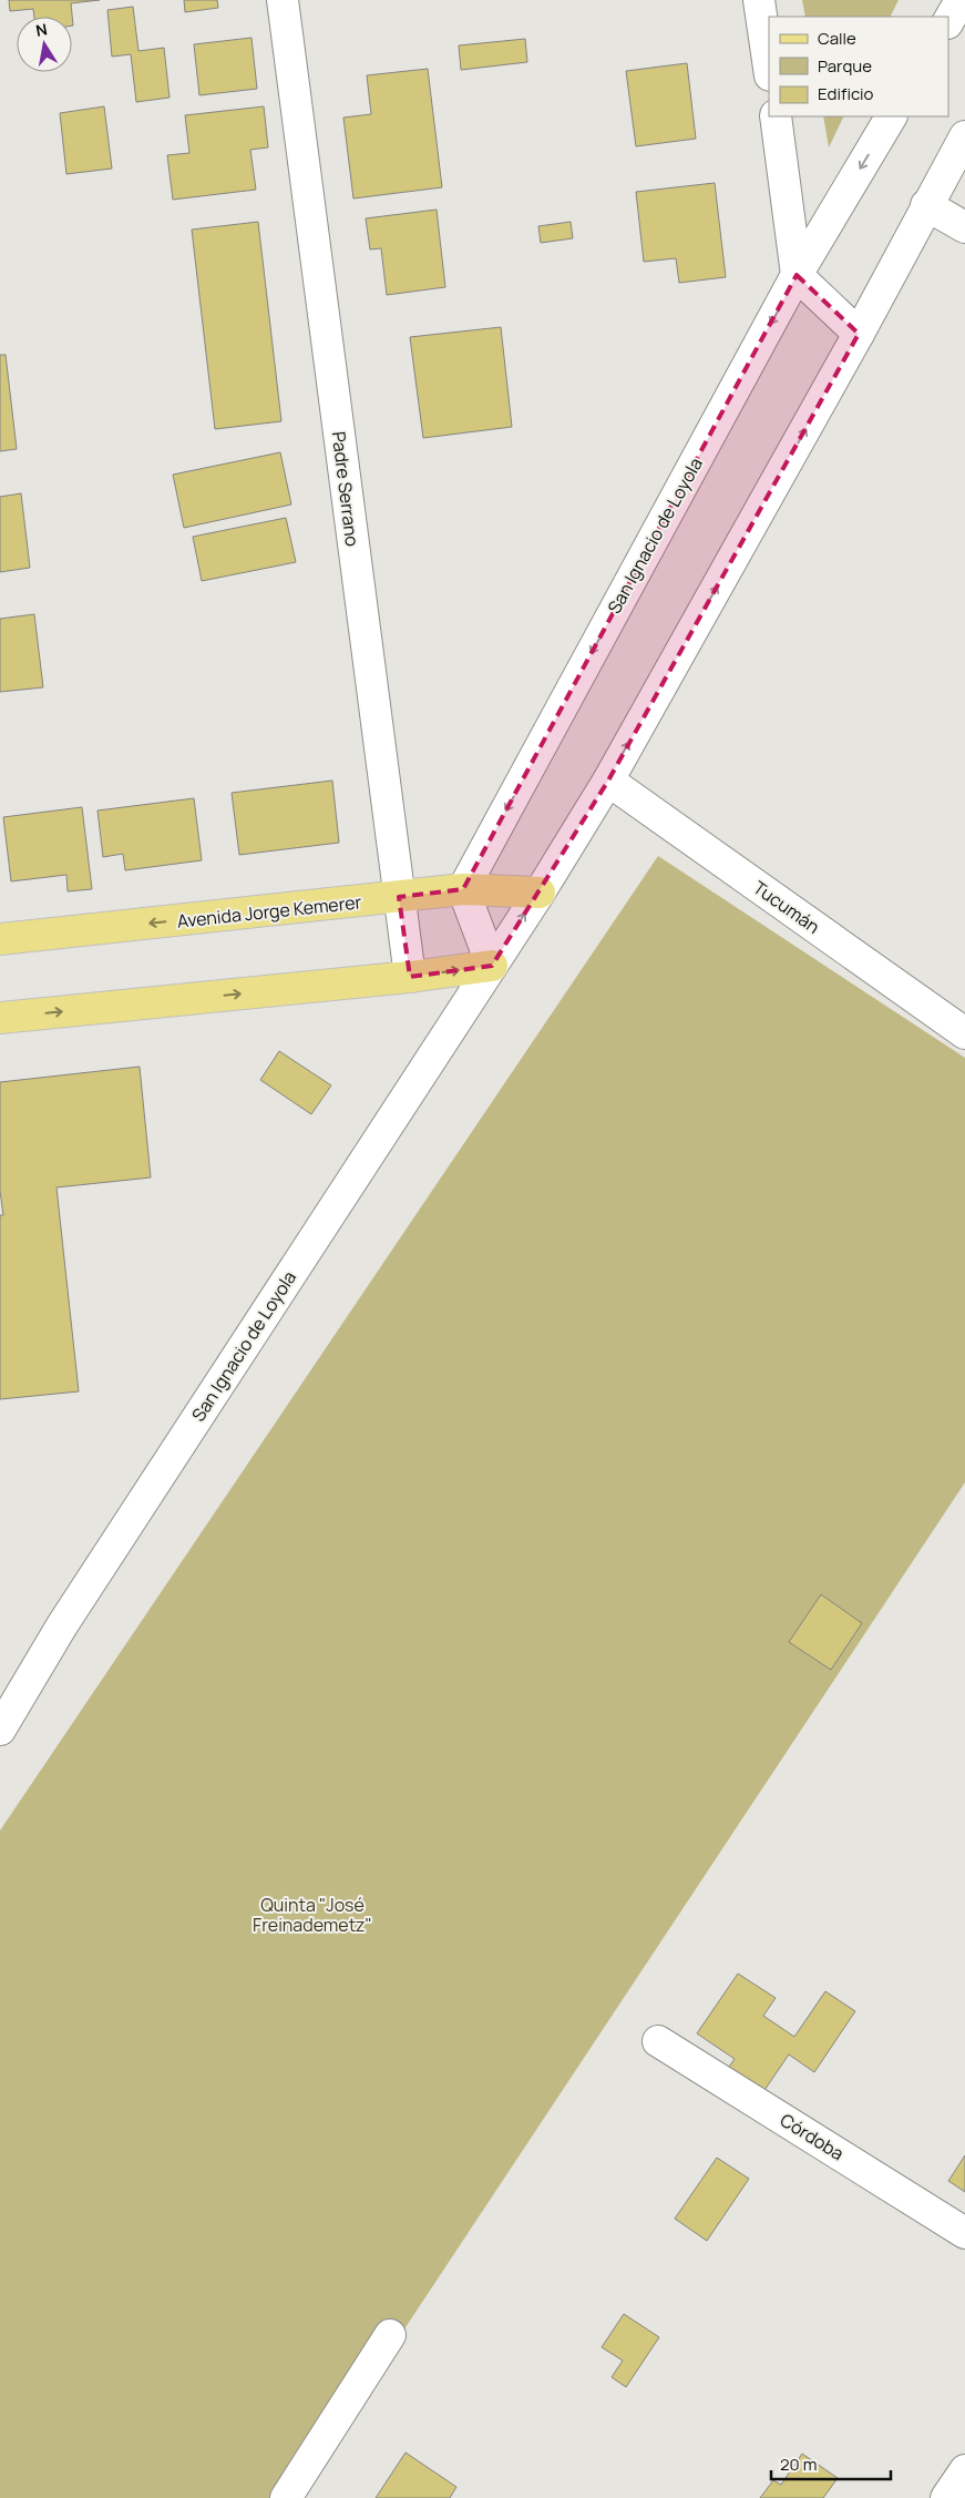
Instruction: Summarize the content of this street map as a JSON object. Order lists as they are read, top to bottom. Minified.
{"streets":{"main road":["Avenida Jorge Kemerer"],"street":["Padre Serrano","San Ignacio de Loyola","Tucumán","Córdoba"]},"crossings":[["Padre Serrano","Avenida Jorge Kemerer"],["San Ignacio de Loyola","Tucumán"],["San Ignacio de Loyola","Avenida Jorge Kemerer"]],"parks":["Quinta \"José Freinademetz\""],"legend":["Calle","Parque","Edificio"],"scale_bar":"20 m","north":"top"}
